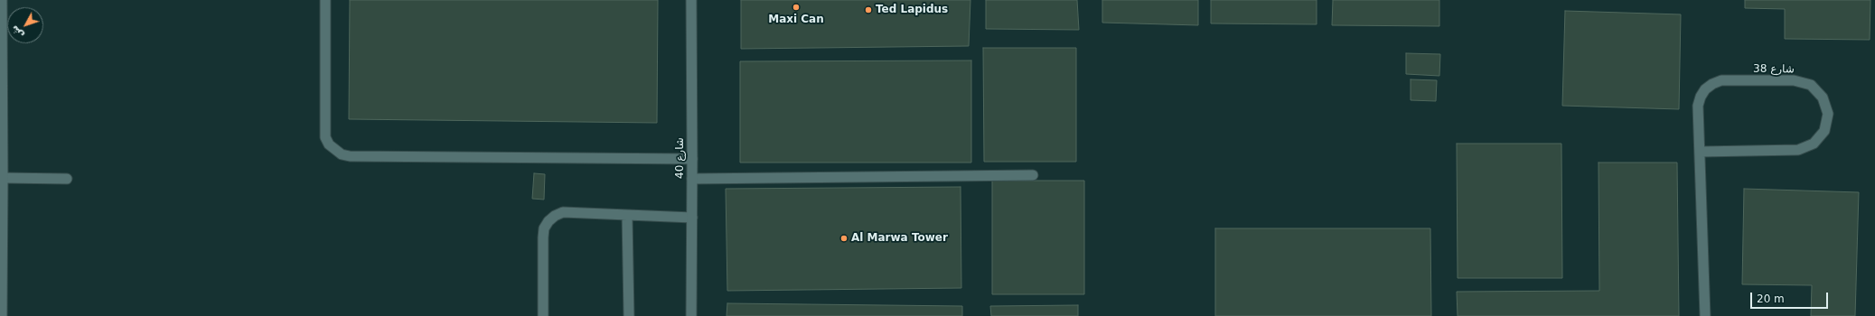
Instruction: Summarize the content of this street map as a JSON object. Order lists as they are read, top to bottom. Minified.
{"streets":{"street":["شارع 38","شارع 40"]},"places":["Maxi Can","Ted Lapidus","Al Marwa Tower"],"scale_bar":"20 m","north":"bottom left"}
